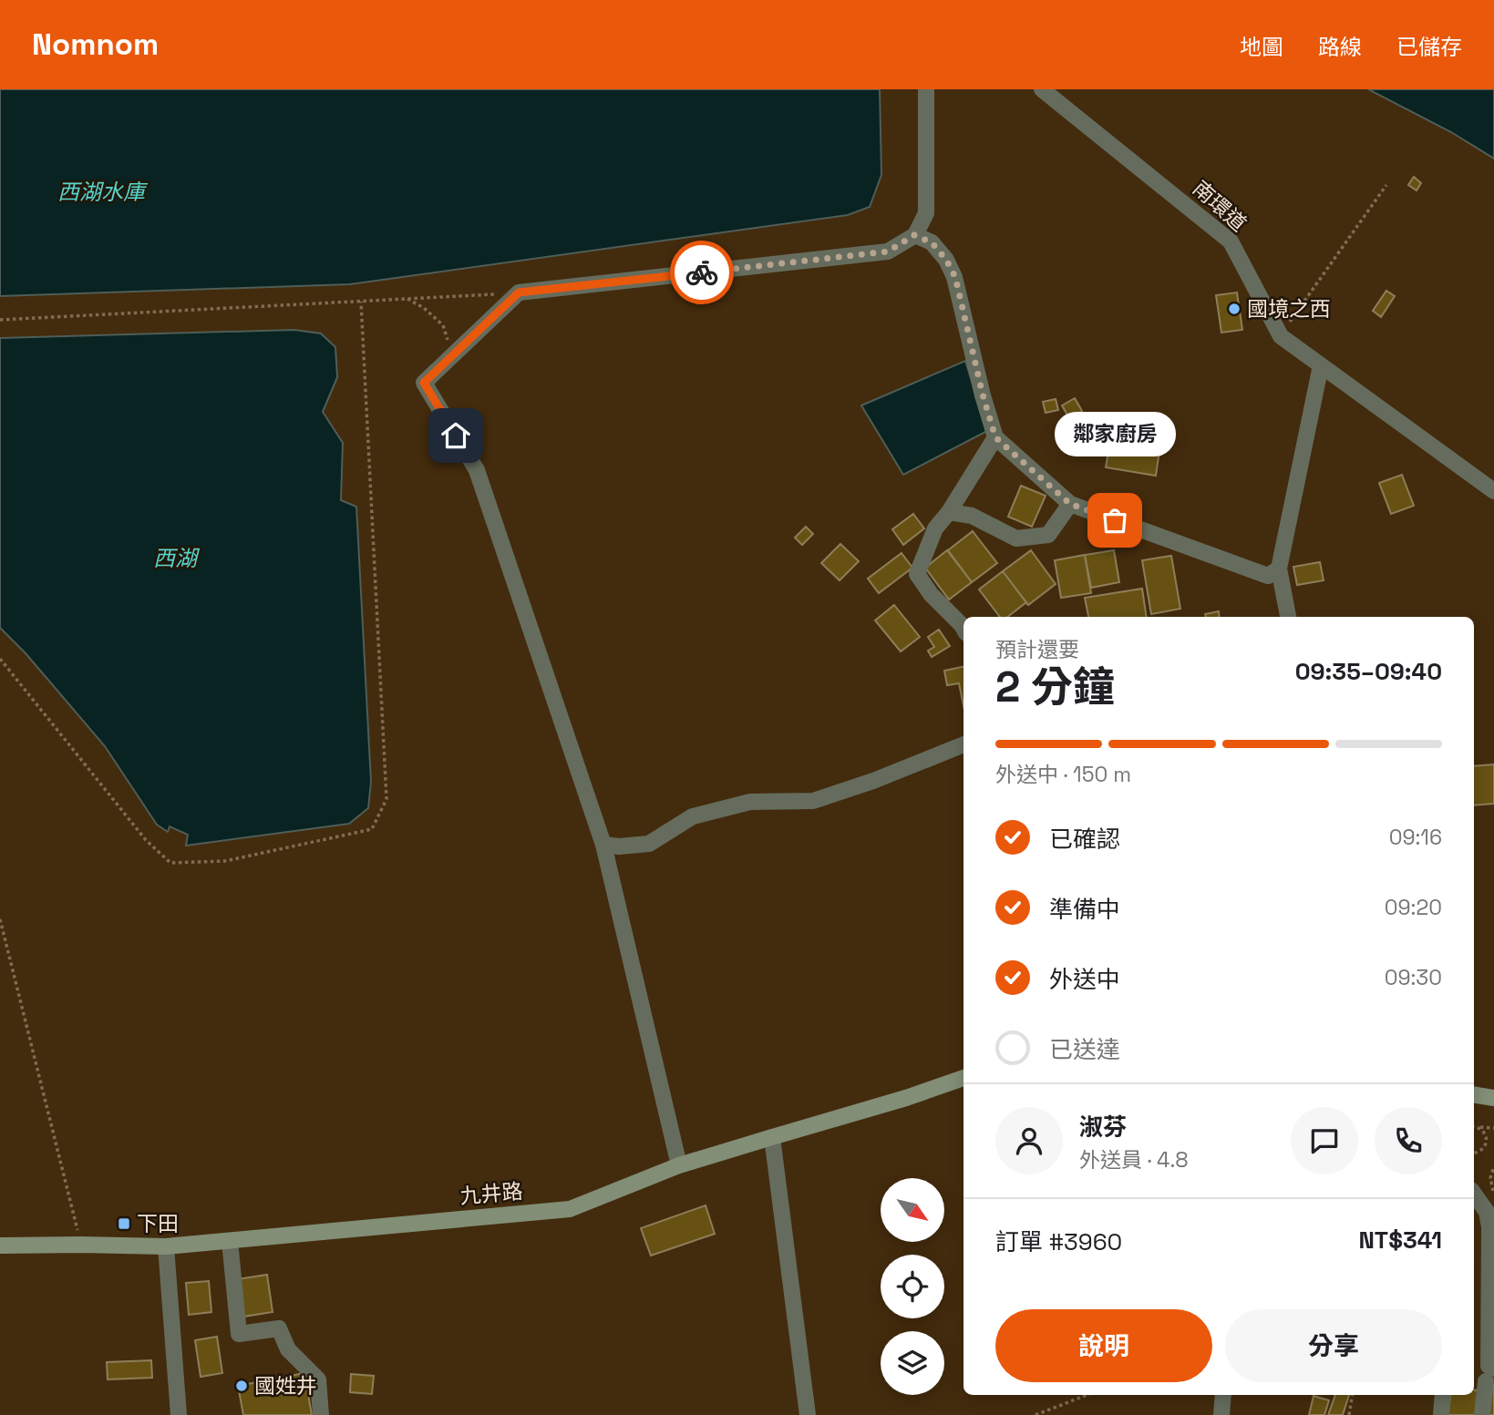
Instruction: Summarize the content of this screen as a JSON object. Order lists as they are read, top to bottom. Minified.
{"streets":{"main road":["九井路"],"street":["南環道"]},"water":["西湖水庫","西湖"],"places":{"other":["國境之西","鄰家廚房","國姓井"],"transit":["下田"]},"north":"bottom right","page":{"header":"Nomnom","nav":["地圖","路線","已儲存"],"bubble":"鄰家廚房","heading":["2 分鐘","預計還要","09:35–09:40"],"panel":["淑芬","外送員 · 4.8","訂單 #3960","NT$341"],"bar":"外送中 · 150 m","list":[["已確認","09:16"],["準備中","09:20"],["外送中","09:30"],"已送達"],"buttons":["說明","分享"]}}
